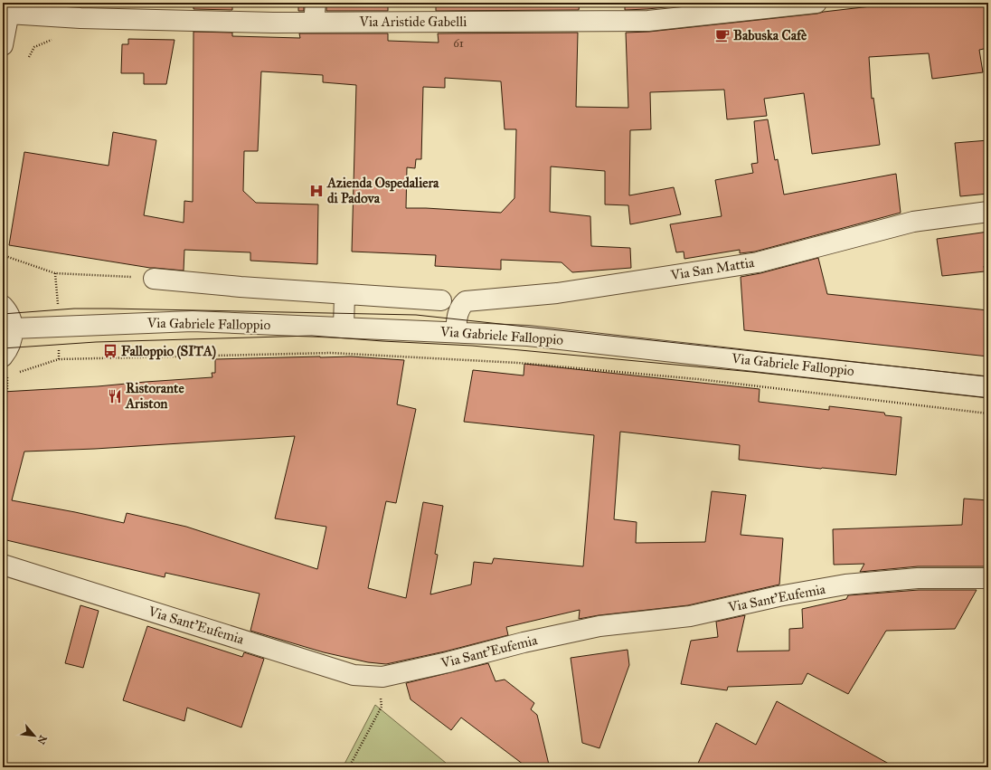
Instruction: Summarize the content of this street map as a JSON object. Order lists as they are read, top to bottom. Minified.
{"streets":{"street":["Via Aristide Gabelli","Via San Mattia","Via Gabriele Falloppio","Via Sant'Eufemia"]},"crossings":[["Via San Mattia","Via Gabriele Falloppio"]],"places":{"cafe":["Babuska Cafè"],"hospital":["Azienda Ospedaliera di Padova"],"bus stop":["Falloppio (SITA)"],"restaurant":["Ristorante Ariston"]},"house_numbers":["61"],"north":"bottom right"}
